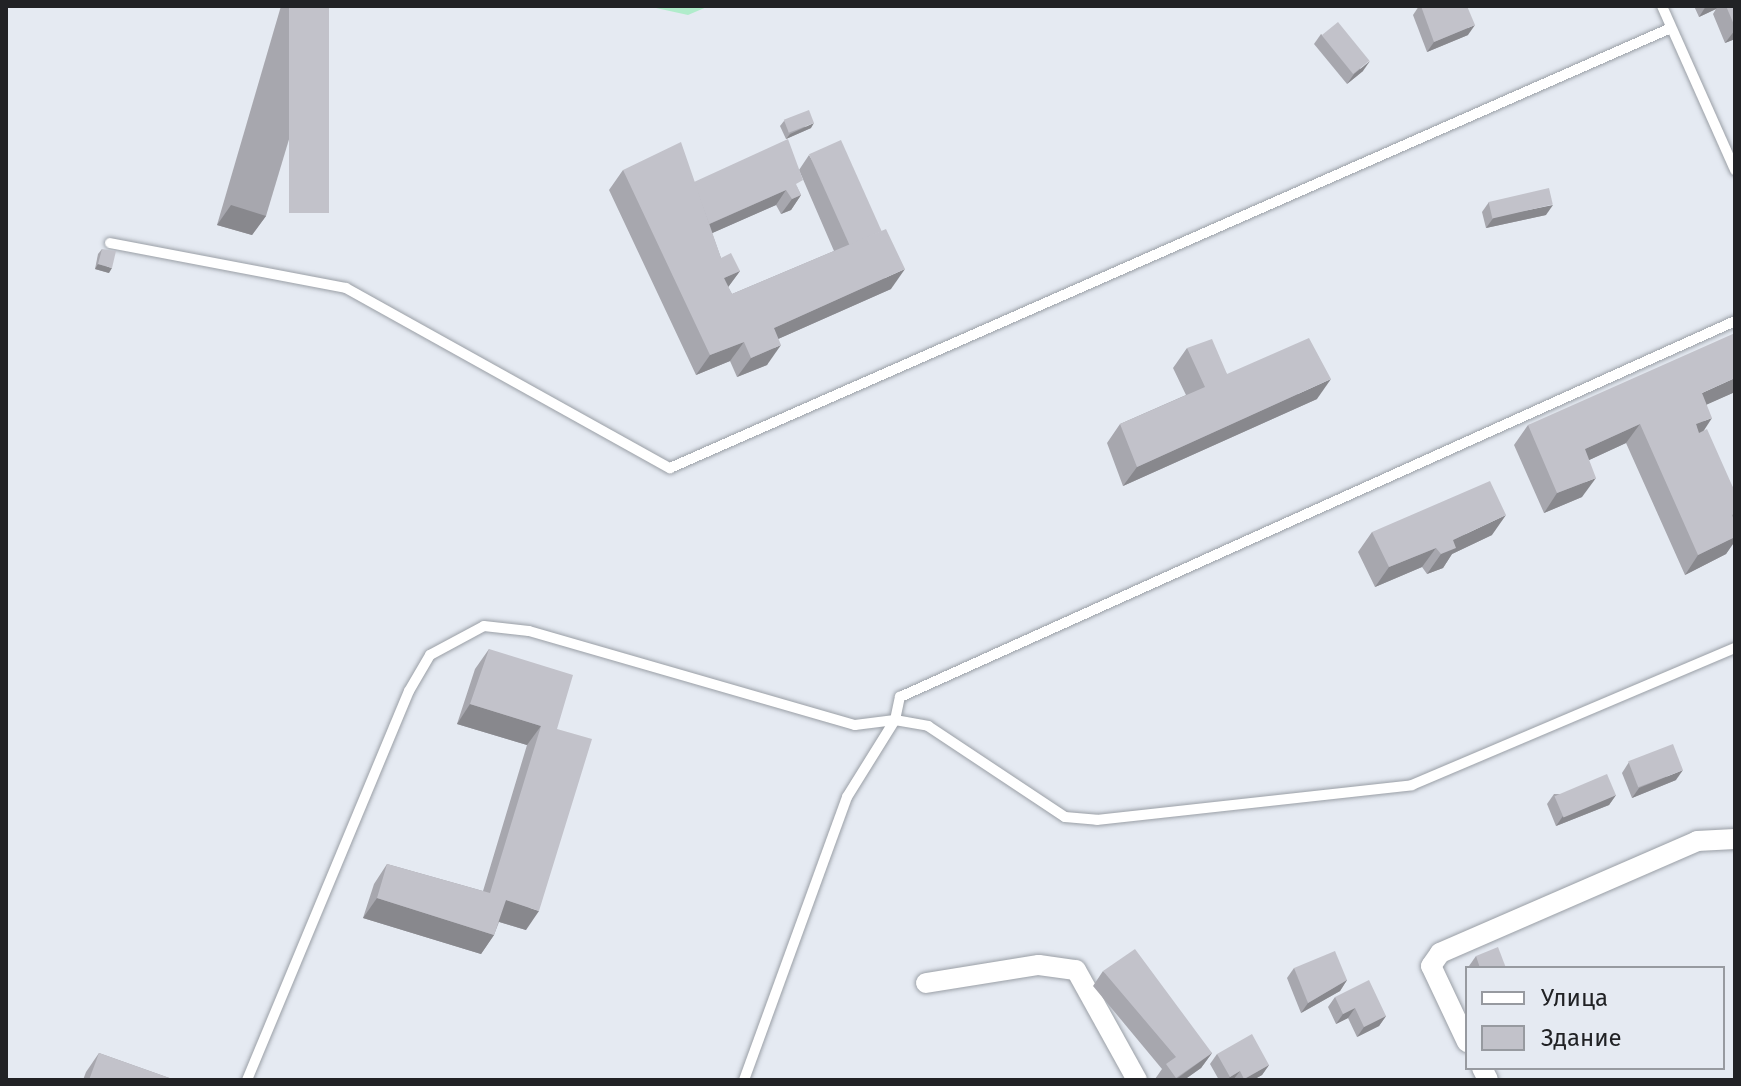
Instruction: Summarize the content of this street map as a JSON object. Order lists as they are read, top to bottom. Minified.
{"legend":["Улица","Здание"]}
